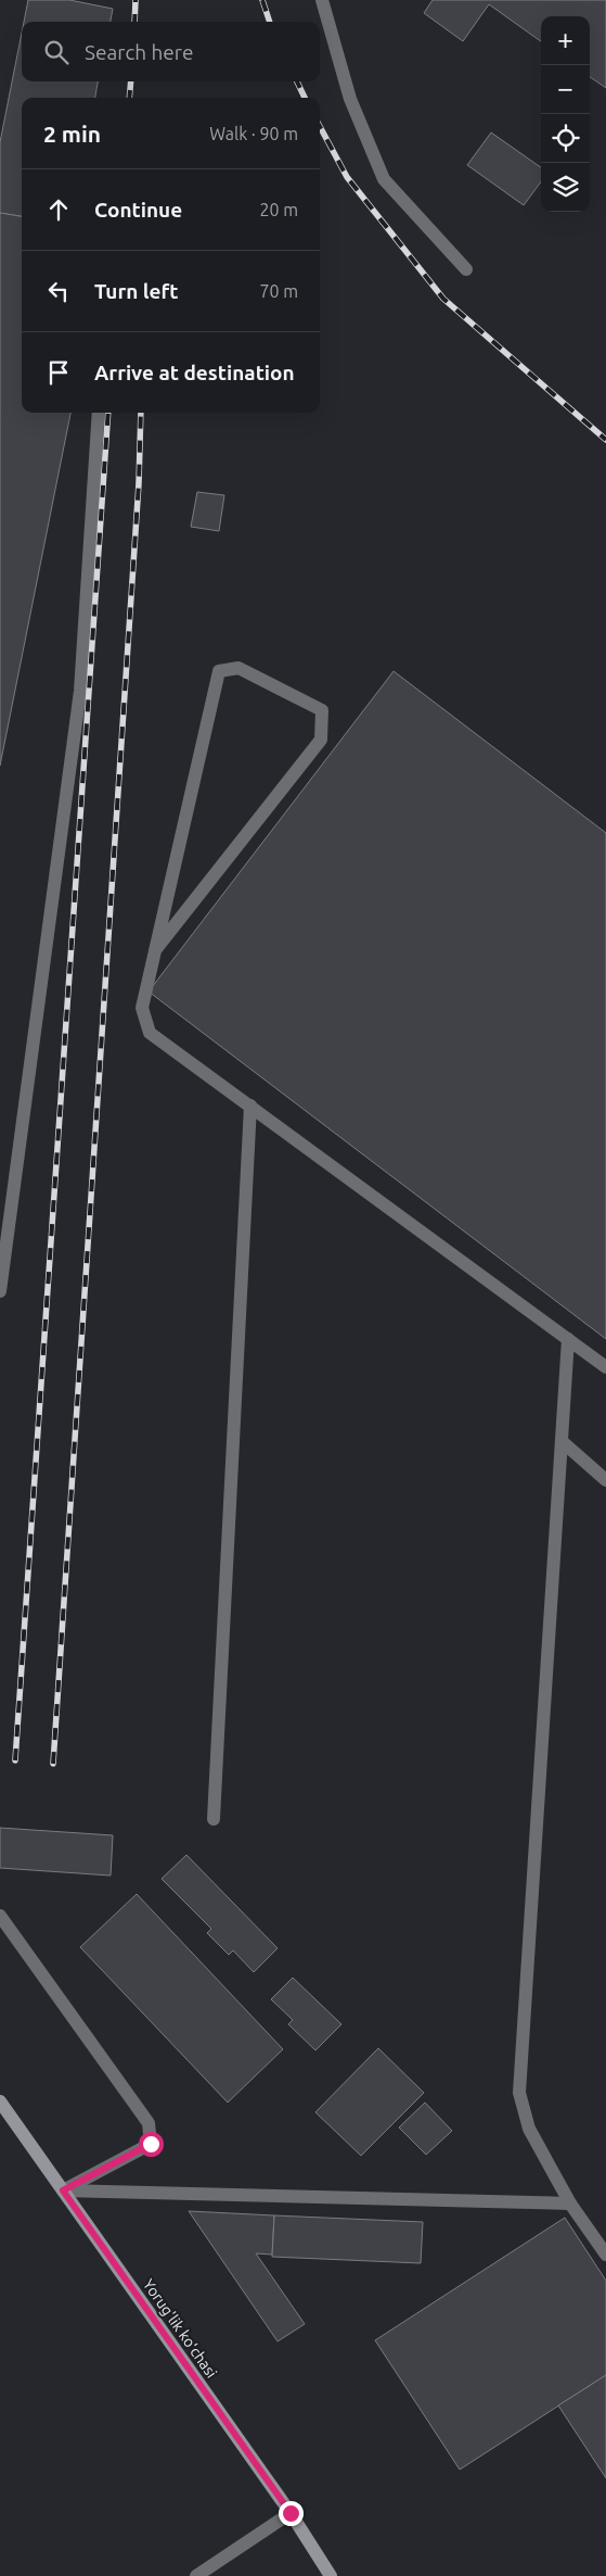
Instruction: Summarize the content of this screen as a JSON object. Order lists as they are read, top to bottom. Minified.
{"streets":{"main road":["Yorug'lik koʻchasi"]},"page":{"map_buttons":["+","−"],"search":"Search here","heading":["2 min","Walk · 90 m"],"list":[["Continue","20 m"],["Turn left","70 m"],"Arrive at destination"]}}
